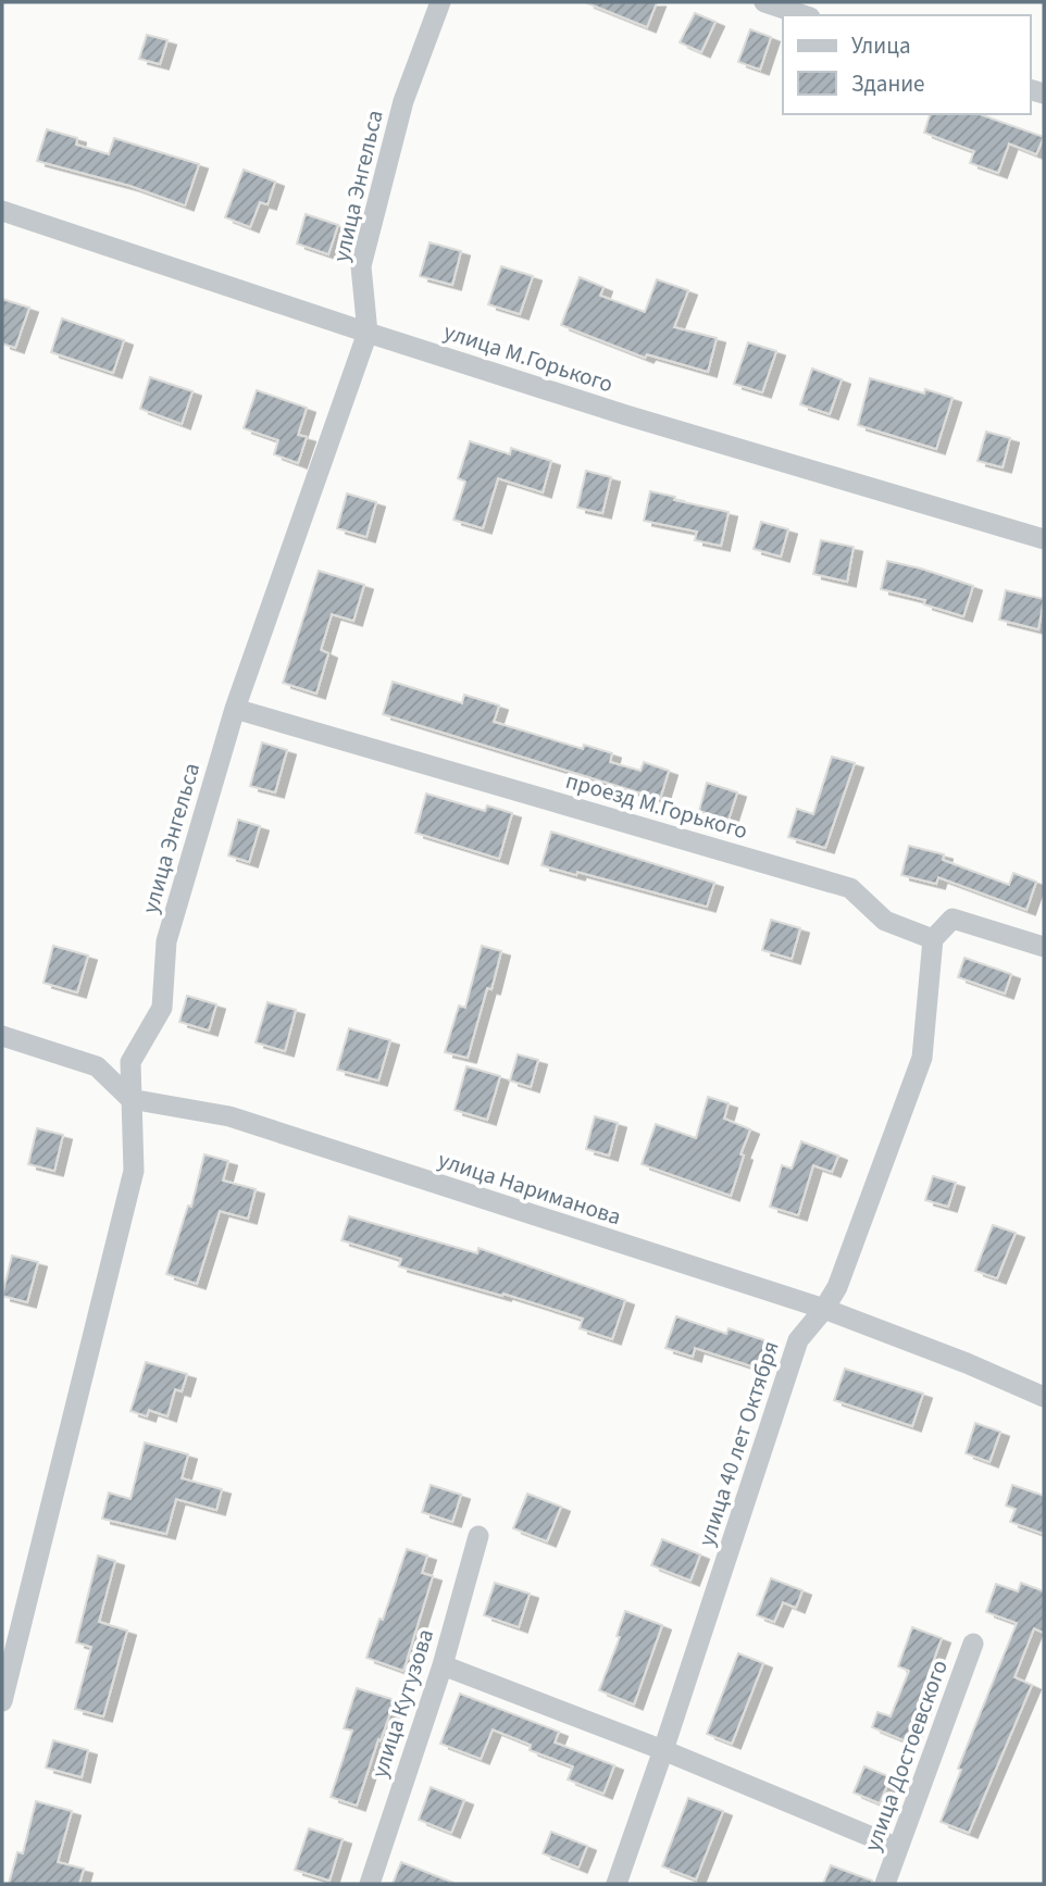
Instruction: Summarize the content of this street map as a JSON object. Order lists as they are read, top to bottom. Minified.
{"streets":{"street":["улица Энгельса","улица М.Горького","проезд М.Горького","улица Нариманова","улица 40 лет Октября","улица Кутузова","улица Достоевского"]},"crossings":[["улица Энгельса","улица М.Горького"],["улица Энгельса","проезд М.Горького"],["улица Энгельса","улица Нариманова"],["проезд М.Горького","улица 40 лет Октября"],["улица Нариманова","улица 40 лет Октября"]],"legend":["Улица","Здание"]}
